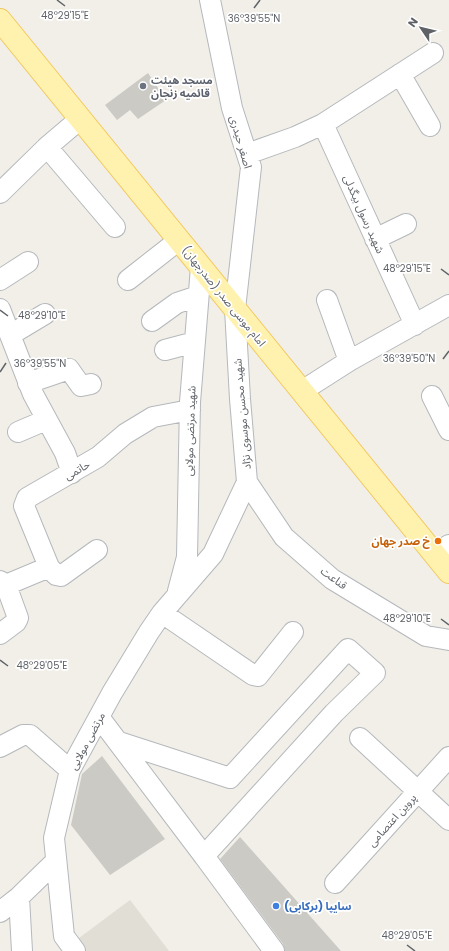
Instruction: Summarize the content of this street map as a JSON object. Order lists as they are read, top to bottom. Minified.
{"streets":{"main road":["(صدرجهان) امام موسی صدر"],"street":["اصغر حیدری","شهید رسول بیگدلی","شهید محسن موسوی نژاد","شهید مرتضی مولایی","حاتمی","قناعت","مرتضی مولایی","پروین اعتصامی"]},"crossings":[["اصغر حیدری","(صدرجهان) امام موسی صدر"],["اصغر حیدری","شهید محسن موسوی نژاد"],["(صدرجهان) امام موسی صدر","شهید محسن موسوی نژاد"],["(صدرجهان) امام موسی صدر","شهید مرتضی مولایی"],["شهید محسن موسوی نژاد","شهید مرتضی مولایی"],["شهید محسن موسوی نژاد","قناعت"],["شهید محسن موسوی نژاد","مرتضی مولایی"],["شهید مرتضی مولایی","حاتمی"],["شهید مرتضی مولایی","مرتضی مولایی"]],"places":["مسجد هیئت قائمیه زنجان","خ صدر جهان","سایپا (برکابی)"],"north":"top left","coordinates":["48°29'15\"E","36°39'55\"N","48°29'10\"E","36°39'50\"N","48°29'05\"E"]}
